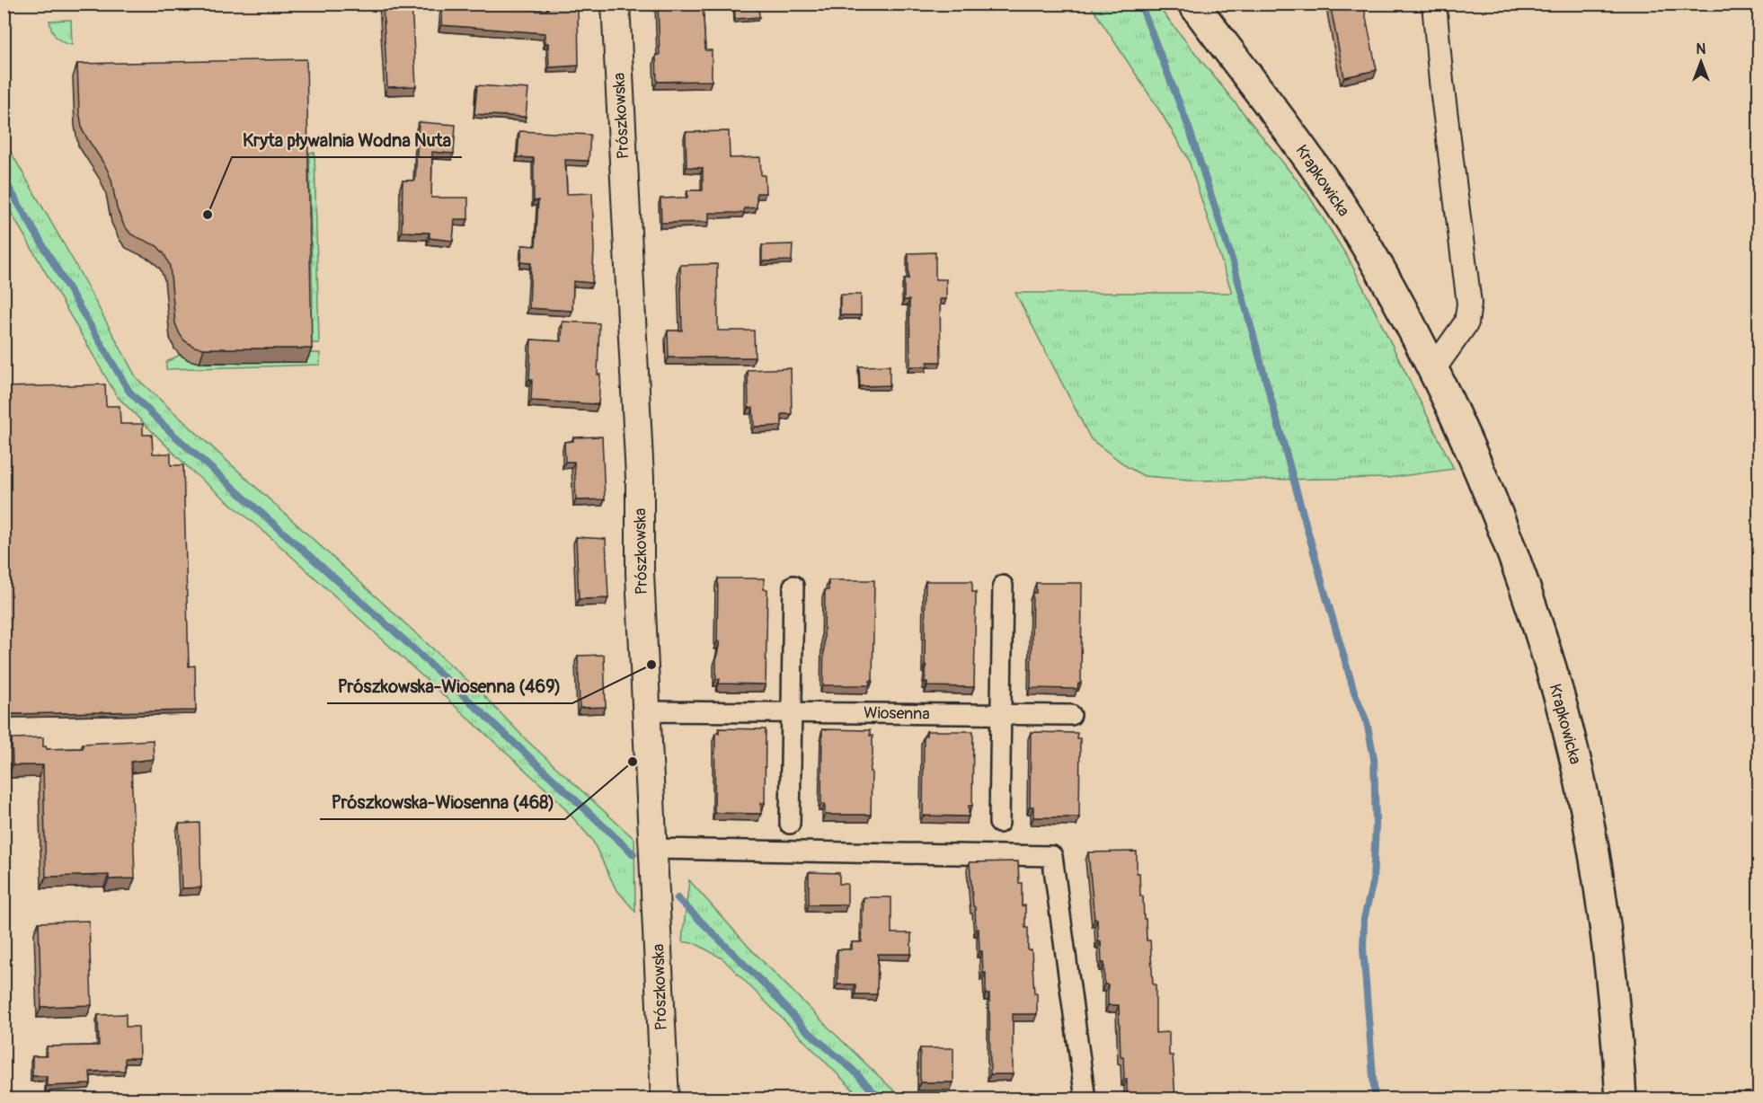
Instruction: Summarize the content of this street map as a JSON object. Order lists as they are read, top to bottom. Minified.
{"streets":{"main road":["Prószkowska","Krapkowicka"],"street":["Wiosenna"]},"crossings":[["Prószkowska","Wiosenna"]],"places":["Kryta pływalnia Wodna Nuta","Prószkowska-Wiosenna (469)","Prószkowska-Wiosenna (468)"],"north":"top"}
